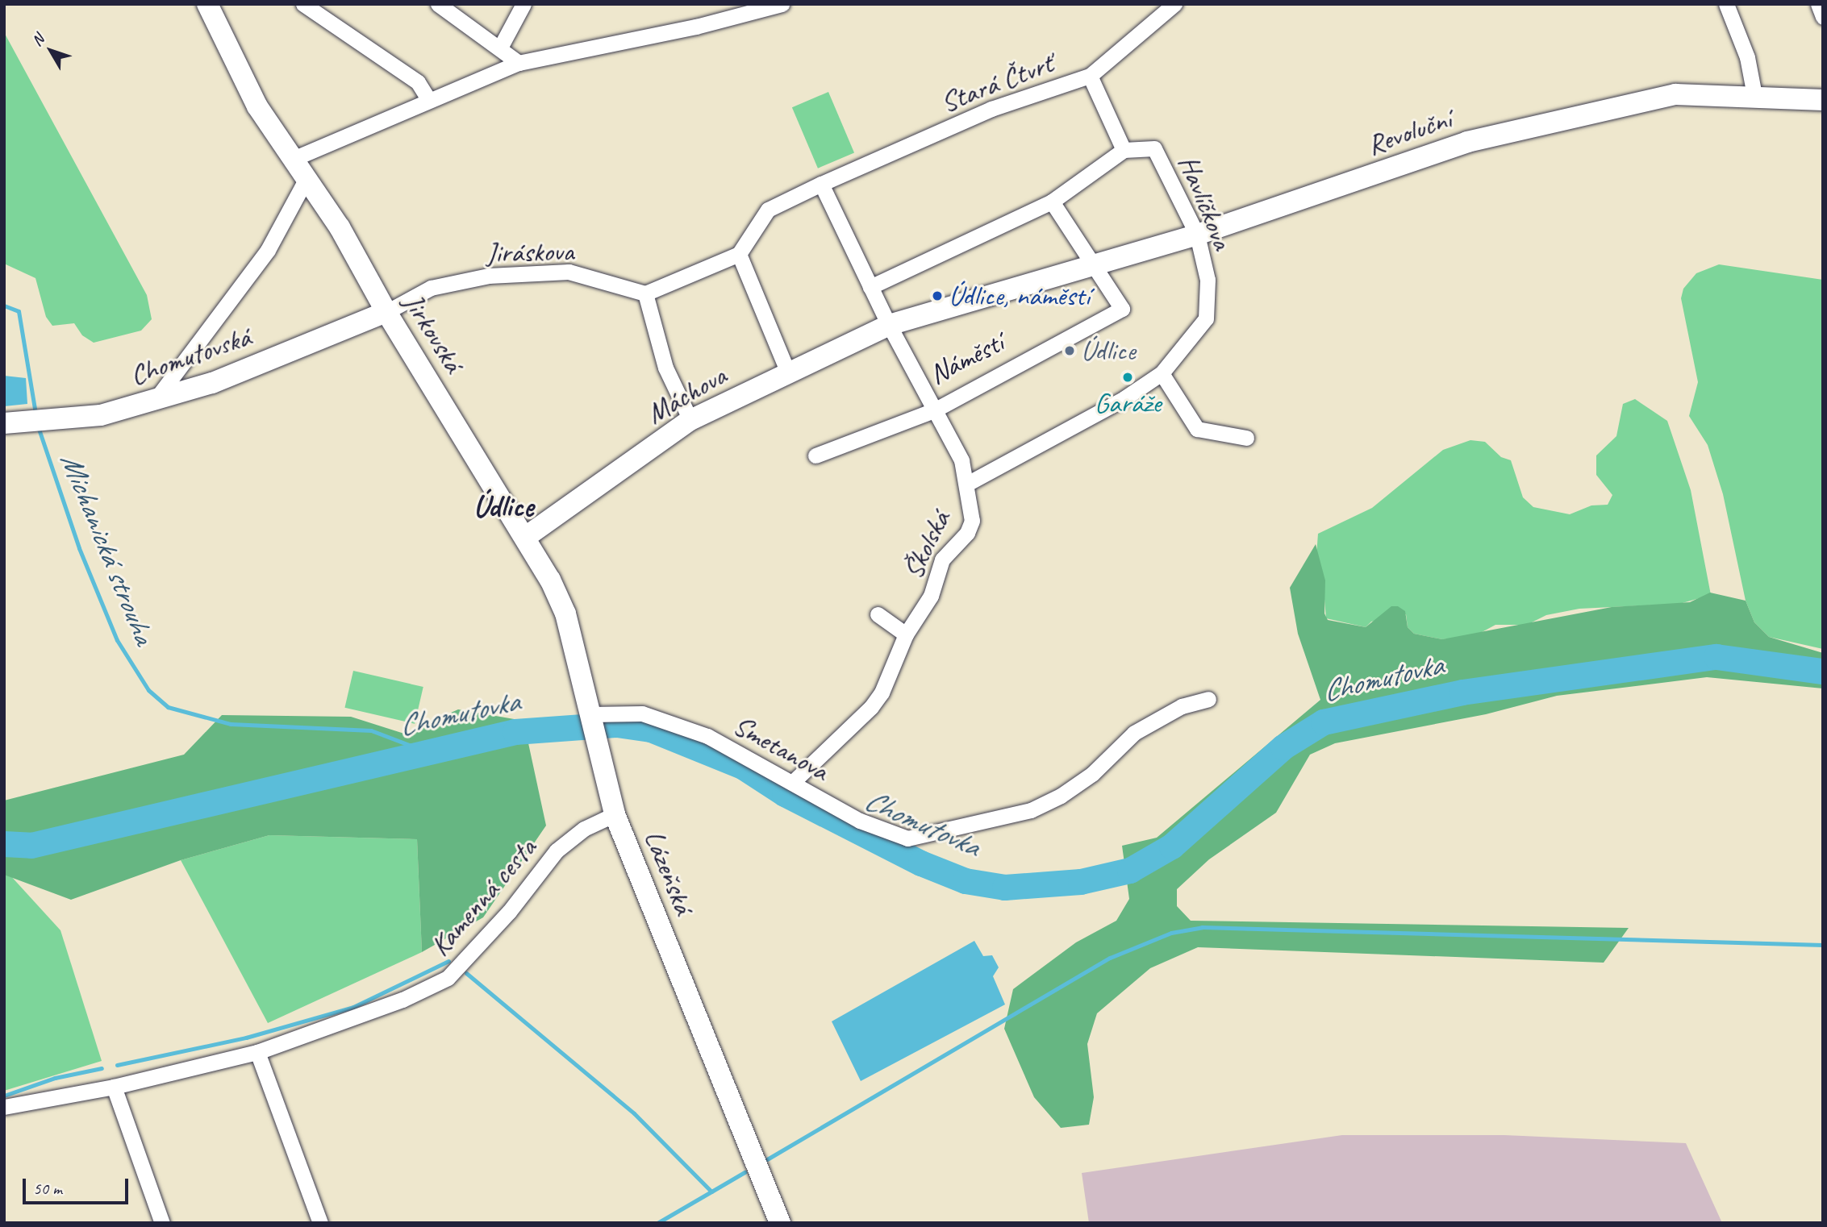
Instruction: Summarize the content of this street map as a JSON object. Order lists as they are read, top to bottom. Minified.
{"streets":{"street":["Stará Čtvrť","Revoluční","Havlíčkova","Jiráskova","Jirkovská","Chomutovská","Náměstí","Máchova","Školská","Smetanova","Lázeňská","Kamenná cesta"]},"crossings":[["Revoluční","Havlíčkova"],["Revoluční","Náměstí"],["Havlíčkova","Školská"],["Jiráskova","Jirkovská"],["Jiráskova","Chomutovská"],["Jirkovská","Chomutovská"],["Jirkovská","Máchova"],["Jirkovská","Lázeňská"],["Náměstí","Máchova"],["Náměstí","Školská"],["Máchova","Lázeňská"],["Školská","Smetanova"],["Smetanova","Lázeňská"],["Lázeňská","Kamenná cesta"]],"districts":["Údlice"],"water":["Michanická strouha","Chomutovka"],"places":["Údlice, náměstí","Údlice","Garáže"],"scale_bar":"50 m","north":"top left"}
